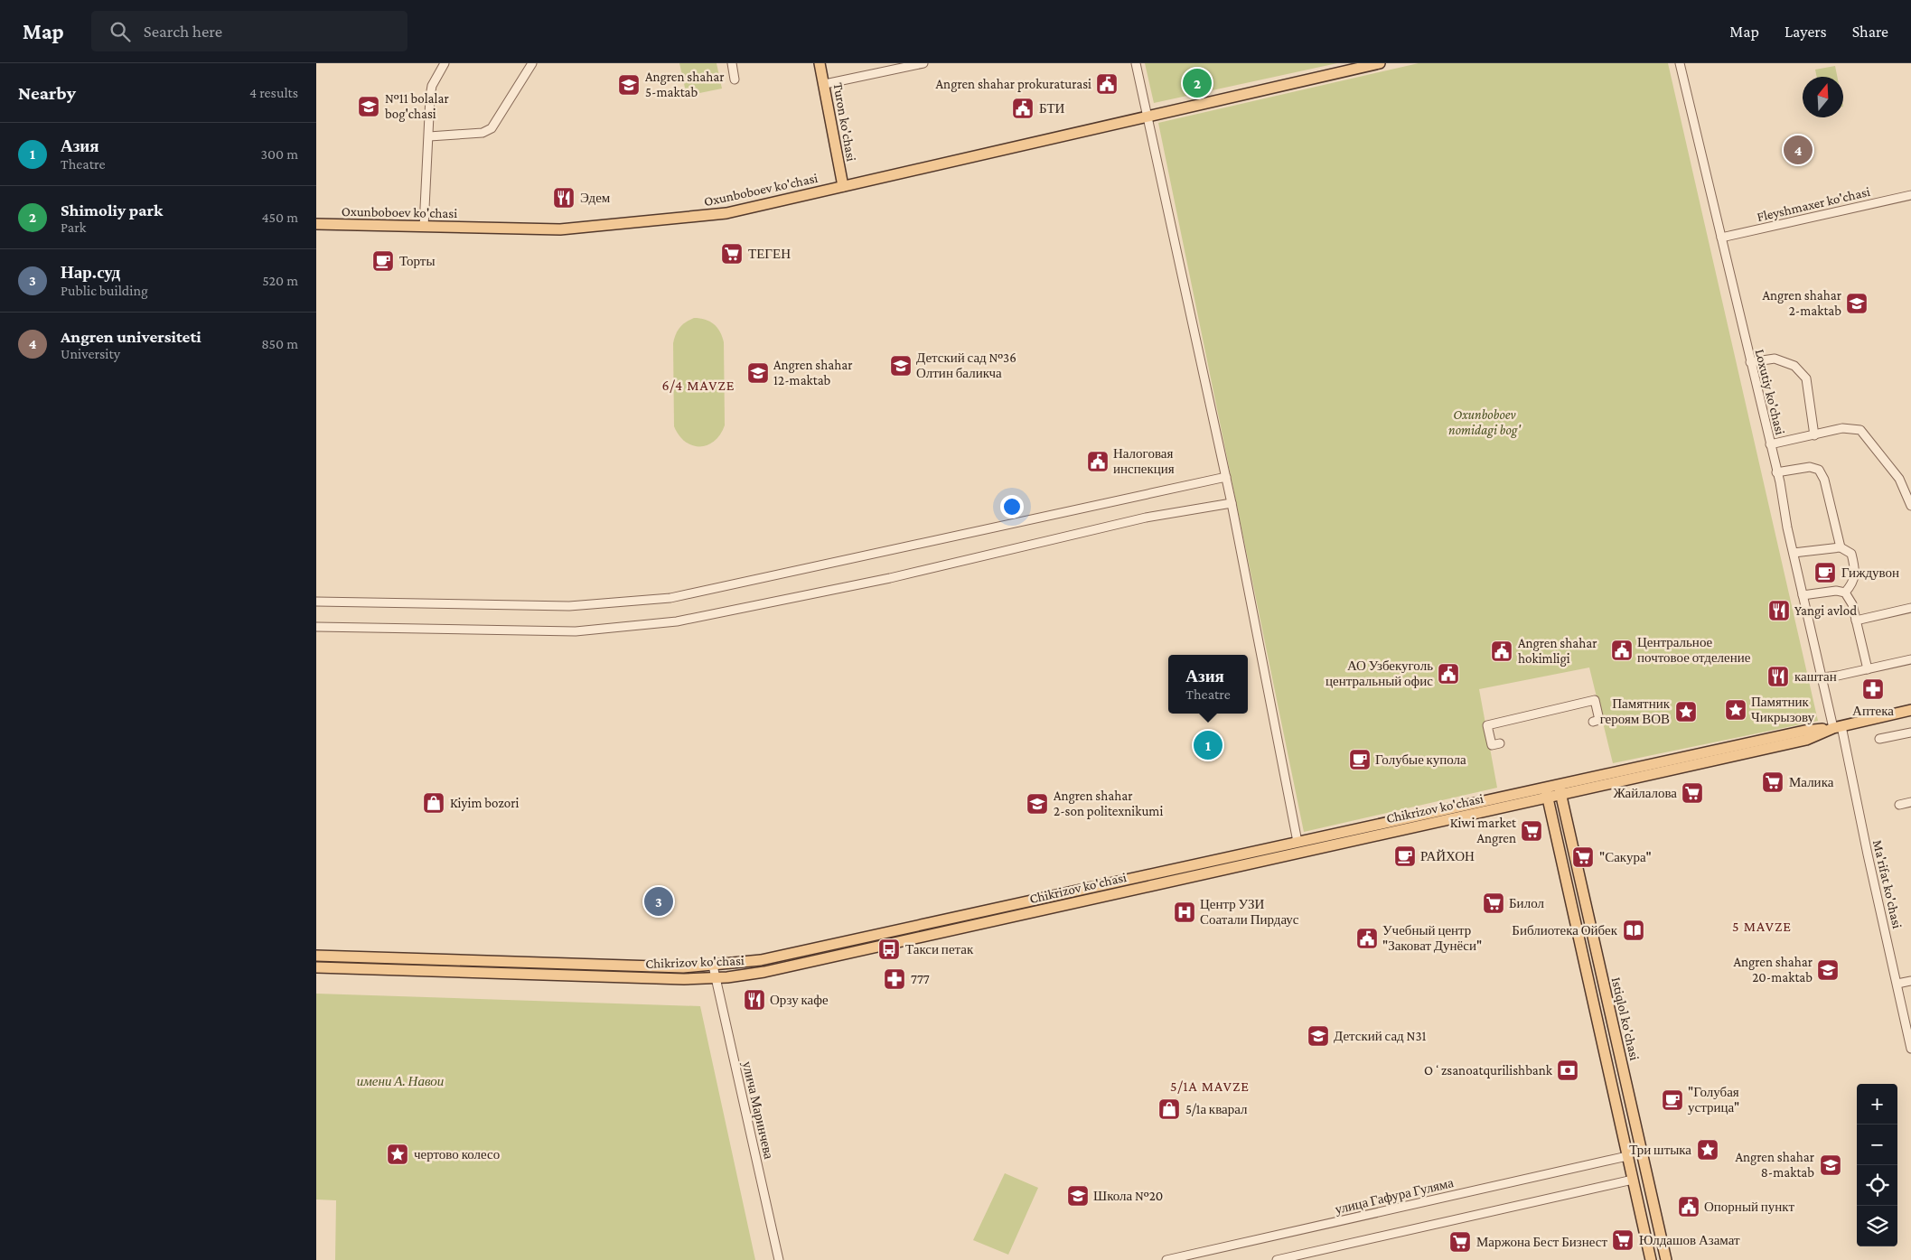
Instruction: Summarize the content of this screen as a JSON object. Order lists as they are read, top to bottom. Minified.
{"streets":{"main road":["Turon ko'chasi","Oxunboboev ko'chasi","Chikrizov ko'chasi","Istiqlol ko'chasi"],"street":["Fleyshmaxer ko'chasi","Loxutiy ko'chasi","Ma'rifat ko'chasi","улича Маринчева","улица Гафура Гуляма"]},"crossings":[["Turon ko'chasi","Oxunboboev ko'chasi"],["Fleyshmaxer ko'chasi","Loxutiy ko'chasi"],["Loxutiy ko'chasi","Chikrizov ko'chasi"],["Loxutiy ko'chasi","Ma'rifat ko'chasi"],["Chikrizov ko'chasi","Ma'rifat ko'chasi"],["Chikrizov ko'chasi","Istiqlol ko'chasi"],["Chikrizov ko'chasi","улича Маринчева"],["Istiqlol ko'chasi","улица Гафура Гуляма"]],"districts":["6/4 MAVZE","5 MAVZE","5/1A MAVZE"],"parks":["Oxunboboev nomidagi bog'","имени А. Навои"],"places":{"public building":["Angren shahar prokuraturasi","БТИ","Налоговая инспекция","Центральное почтовое отделение","Angren shahar hokimligi","АО Узбекуголь центральный офис","Учебный центр \"Заковат Дунёси\"","Опорный пункт"],"school or university":["Angren shahar 5-maktab","№11 bolalar bog'chasi","Angren shahar 2-maktab","Детский сад №36 Олтин баликча","Angren shahar 12-maktab","Angren shahar 2-son politexnikumi","Angren shahar 20-maktab","Детский сад N31","Angren shahar 8-maktab","Школа №20"],"restaurant":["Эдем","Yangi avlod","каштан","Орзу кафе"],"supermarket":["ТЕГЕН","Малика","Жайлалова","Kiwi market Angren","\"Сакура\"","Билол","Юлдашов Азамат","Маржона Бест Бизнест"],"cafe":["Торты","Гиждувон","Голубые купола","РАЙХОН","\"Голубая устрица\""],"pharmacy":["Аптека","777"],"place":["Памятник Чикрызову","Памятник героям ВОВ","Три штыка","чертово колесо"],"shop":["Kiyim bozori","5/1а кварал"],"hospital":["Центр УЗИ Соатали Пирдаус"],"library":["Библиотека Ойбек"],"bus stop":["Такси петак"],"bank":["Oʻzsanoatqurilishbank"]},"north":"top","page":{"header":"Map","search":"Search here","nav":["Map","Layers","Share"],"heading":["Nearby","4 results"],"pins":["2","4","1","3"],"list":[{"mark":"1","name":"Азия","note":"Theatre","value":"300 m"},{"mark":"2","name":"Shimoliy park","note":"Park","value":"450 m"},{"mark":"3","name":"Нар.суд","note":"Public building","value":"520 m"},{"mark":"4","name":"Angren universiteti","note":"University","value":"850 m"}],"popup":["Азия","Theatre"],"map_buttons":["+","−"]}}
